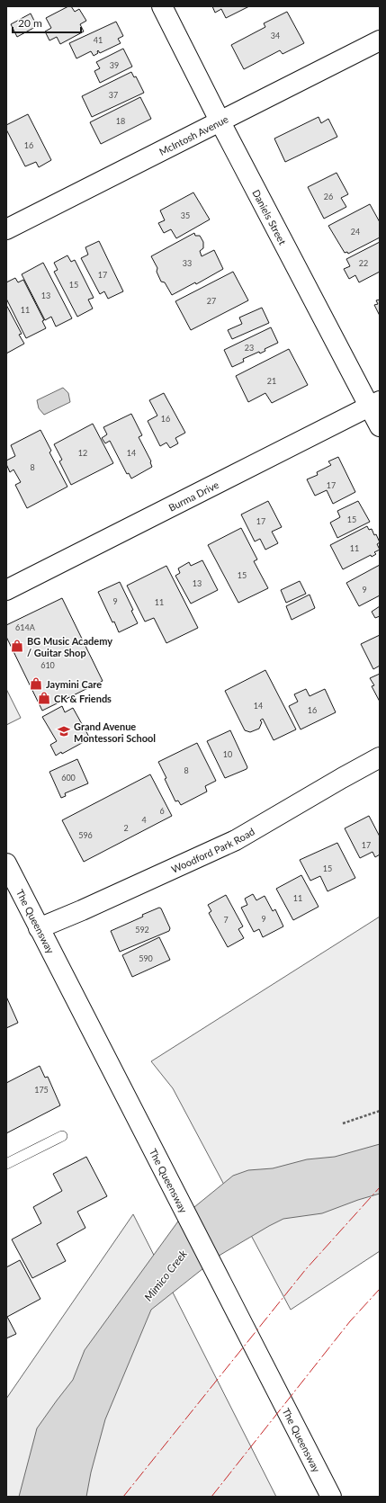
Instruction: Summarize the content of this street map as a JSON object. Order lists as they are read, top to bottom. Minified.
{"streets":{"street":["McIntosh Avenue","Daniels Street","Burma Drive","Woodford Park Road","The Queensway"]},"crossings":[["McIntosh Avenue","Daniels Street"],["Daniels Street","Burma Drive"],["Woodford Park Road","The Queensway"]],"water":["Mimico Creek"],"places":{"shop":["BG Music Academy / Guitar Shop","Jaymini Care","CK & Friends"],"school or university":["Grand Avenue Montessori School"]},"house_numbers":["34","41","39","37","18","16","26","35","24","33","22","17","15","13","27","11","23","21","16","12","14","8","17","15","17","11","15","13","9","9","11","614A","610","14","16","10","8","600","6","4","2","596","17","15","11","9","7","592","590","175"],"scale_bar":"20 m"}
